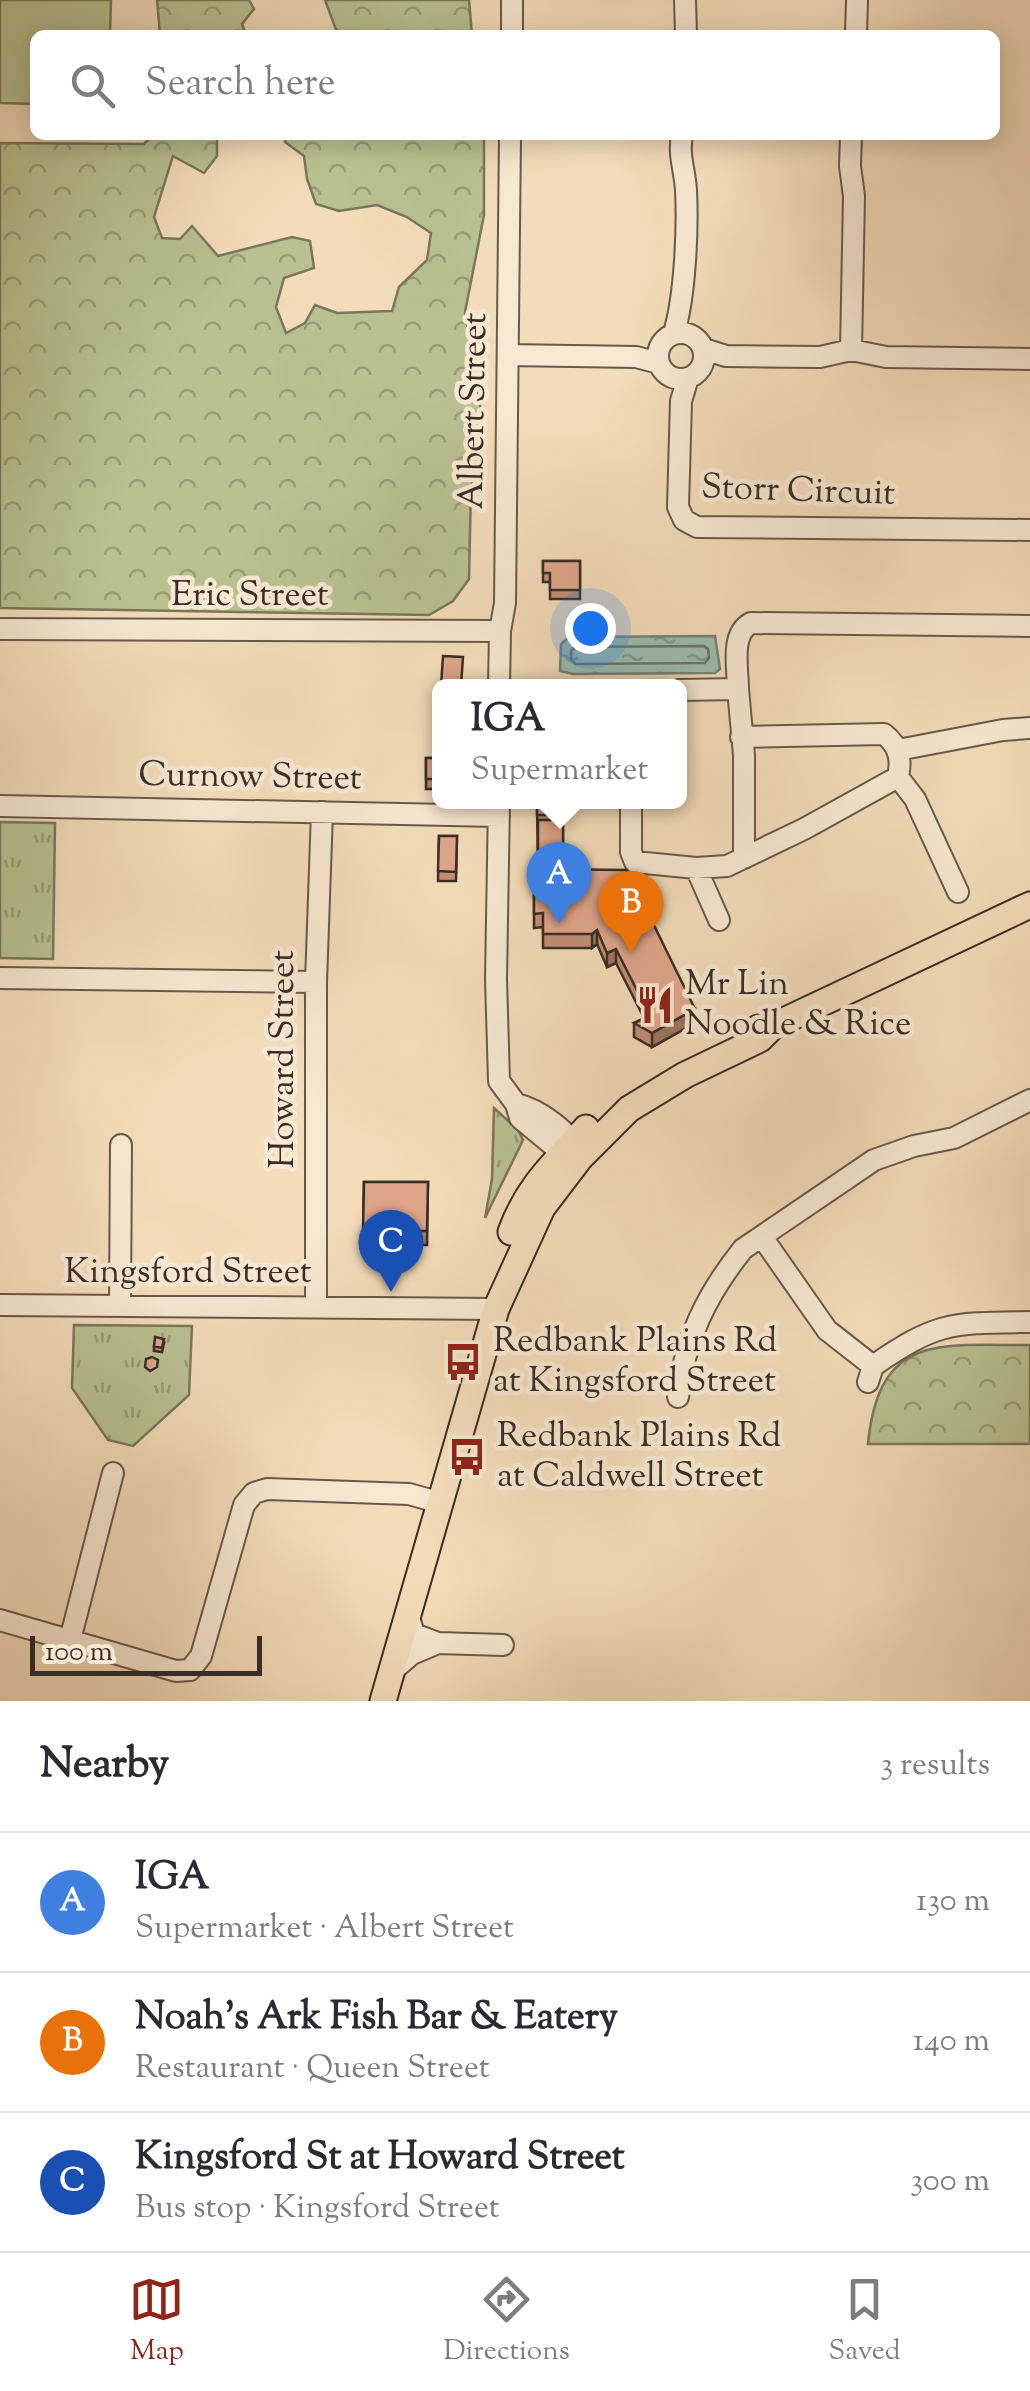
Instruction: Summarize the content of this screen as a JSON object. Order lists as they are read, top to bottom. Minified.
{"streets":{"street":["Albert Street","Storr Circuit","Eric Street","Curnow Street","Howard Street","Kingsford Street"]},"crossings":[["Albert Street","Eric Street"],["Curnow Street","Howard Street"],["Howard Street","Kingsford Street"]],"places":{"restaurant":["Mr Lin Noodle & Rice"],"bus stop":["Redbank Plains Rd at Kingsford Street","Redbank Plains Rd at Caldwell Street"]},"scale_bar":"100 m","page":{"search":"Search here","popup":["IGA","Supermarket"],"pins":["A","B","C"],"scale":"100 m","heading":["Nearby","3 results"],"list":[{"mark":"A","name":"IGA","note":"Supermarket · Albert Street","value":"130 m"},{"mark":"B","name":"Noah's Ark Fish Bar & Eatery","note":"Restaurant · Queen Street","value":"140 m"},{"mark":"C","name":"Kingsford St at Howard Street","note":"Bus stop · Kingsford Street","value":"300 m"}],"nav":["Map","Directions","Saved"]}}
